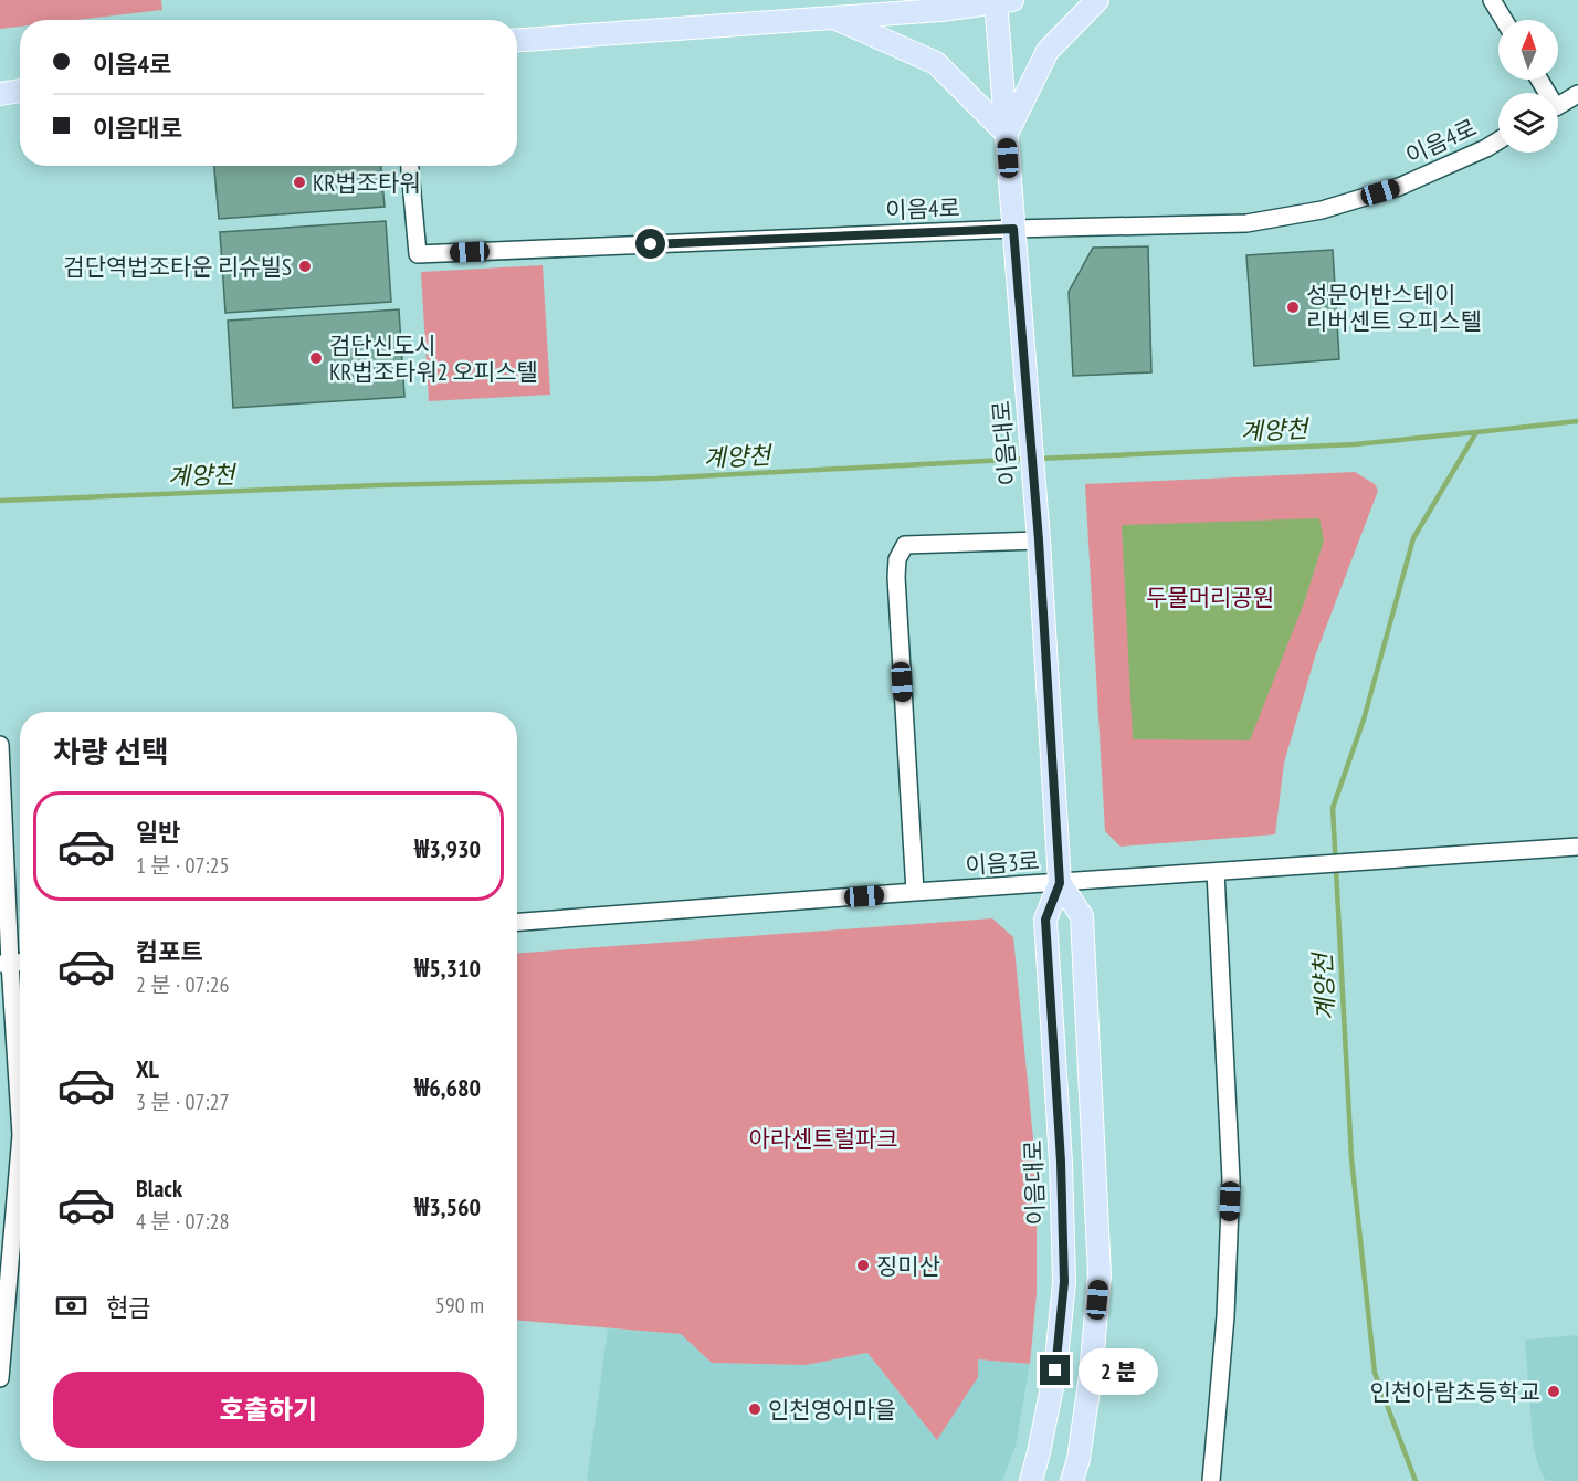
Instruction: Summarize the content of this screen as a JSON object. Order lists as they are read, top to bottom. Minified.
{"streets":{"main road":["이음대로"],"street":["이음4로","이음3로"]},"crossings":[["이음4로","이음대로"],["이음대로","이음3로"]],"water":["계양천"],"parks":["두물머리공원","아라센트럴파크"],"places":["KR법조타워","검단역법조타운 리슈빌S","성문어반스테이 리버센트 오피스텔","검단신도시 KR법조타워2 오피스텔","징미산","인천아람초등학교","인천영어마을"],"north":"top","page":{"banner":["이음4로","이음대로"],"heading":"차량 선택","list":[{"name":"일반","note":"1 분 · 07:25","value":"₩3,930"},{"name":"컴포트","note":"2 분 · 07:26","value":"₩5,310"},{"name":"XL","note":"3 분 · 07:27","value":"₩6,680"},{"name":"Black","note":"4 분 · 07:28","value":"₩3,560"}],"pay":["현금","590 m"],"bubble":"2 분","buttons":"호출하기"}}
